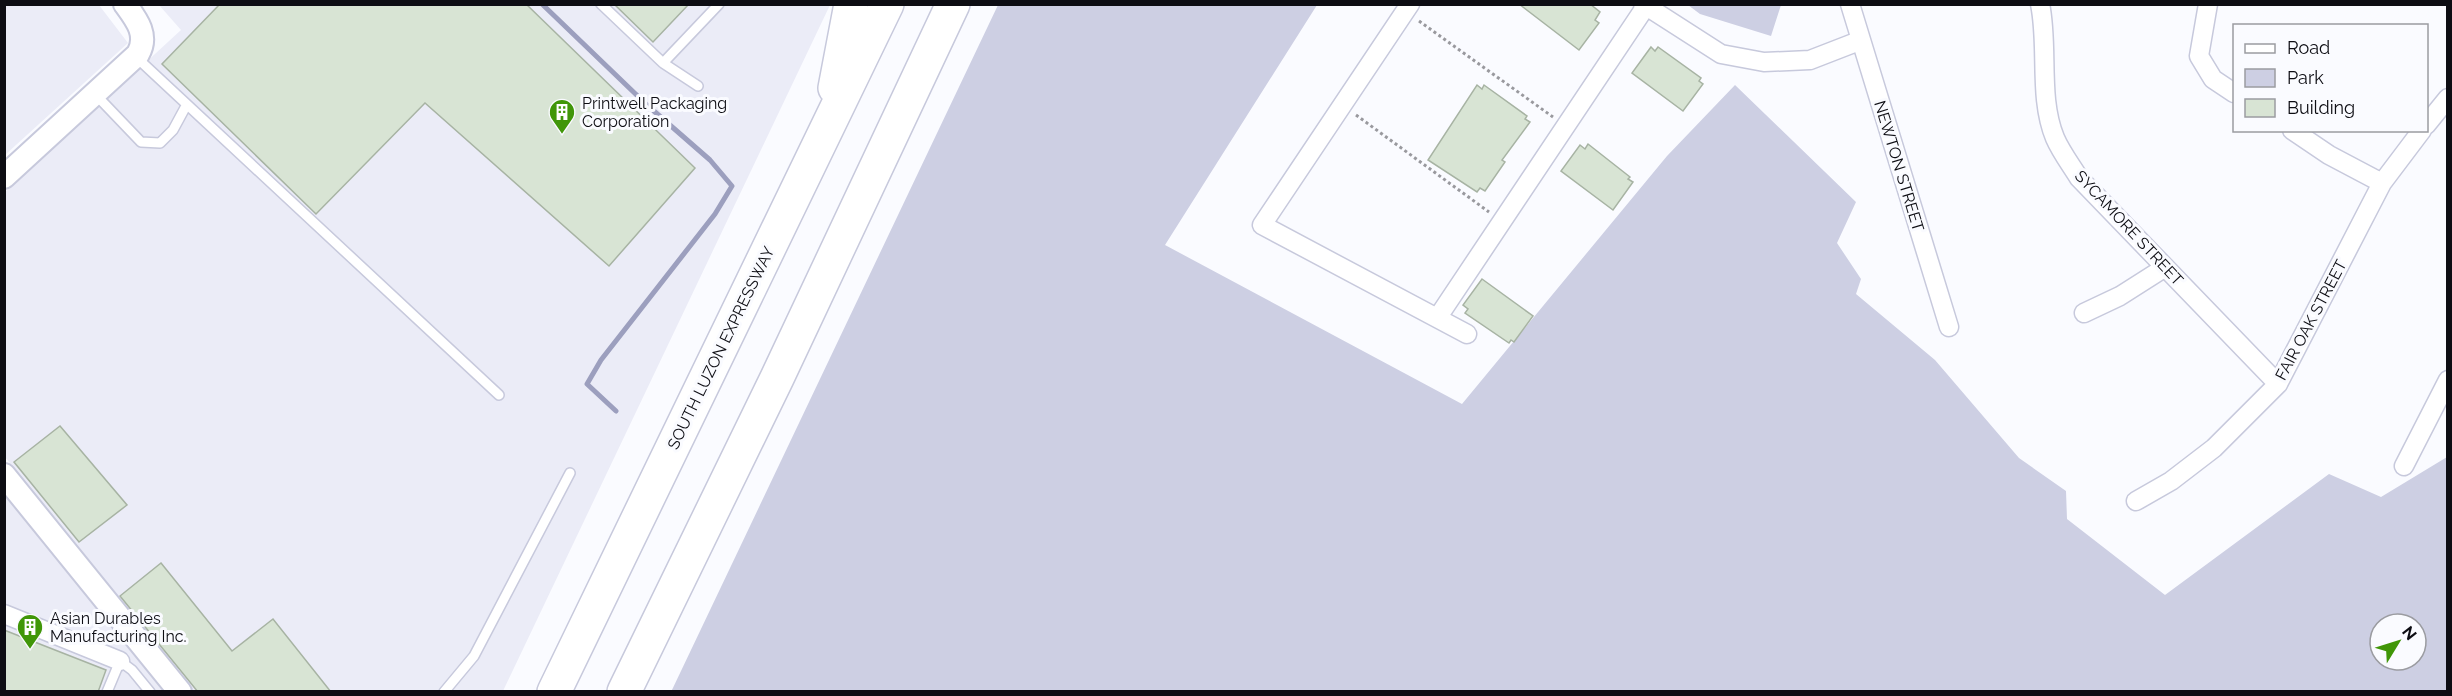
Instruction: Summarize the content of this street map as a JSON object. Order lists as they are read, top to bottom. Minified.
{"streets":{"highway":["SOUTH LUZON EXPRESSWAY"],"street":["NEWTON STREET","SYCAMORE STREET","FAIR OAK STREET"]},"crossings":[["SYCAMORE STREET","FAIR OAK STREET"]],"places":{"building":["Printwell Packaging Corporation","Asian Durables Manufacturing Inc."]},"legend":["Road","Park","Building"],"north":"top right"}
